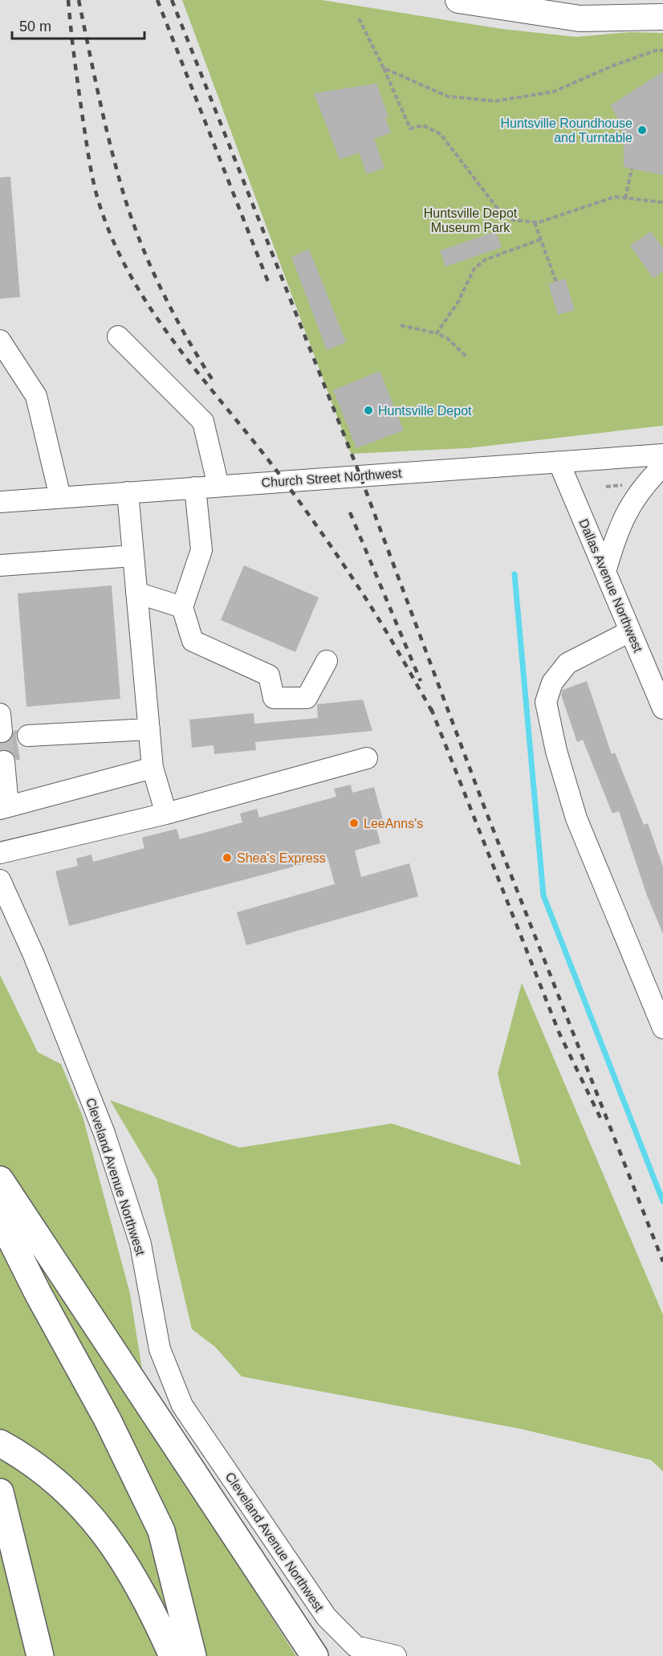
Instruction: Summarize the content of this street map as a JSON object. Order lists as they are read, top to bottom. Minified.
{"streets":{"street":["Church Street Northwest","Dallas Avenue Northwest","Cleveland Avenue Northwest"]},"crossings":[["Church Street Northwest","Dallas Avenue Northwest"]],"parks":["Huntsville Depot Museum Park"],"places":["Huntsville Roundhouse and Turntable","Huntsville Depot","LeeAnns's","Shea's Express"],"scale_bar":"50 m"}
